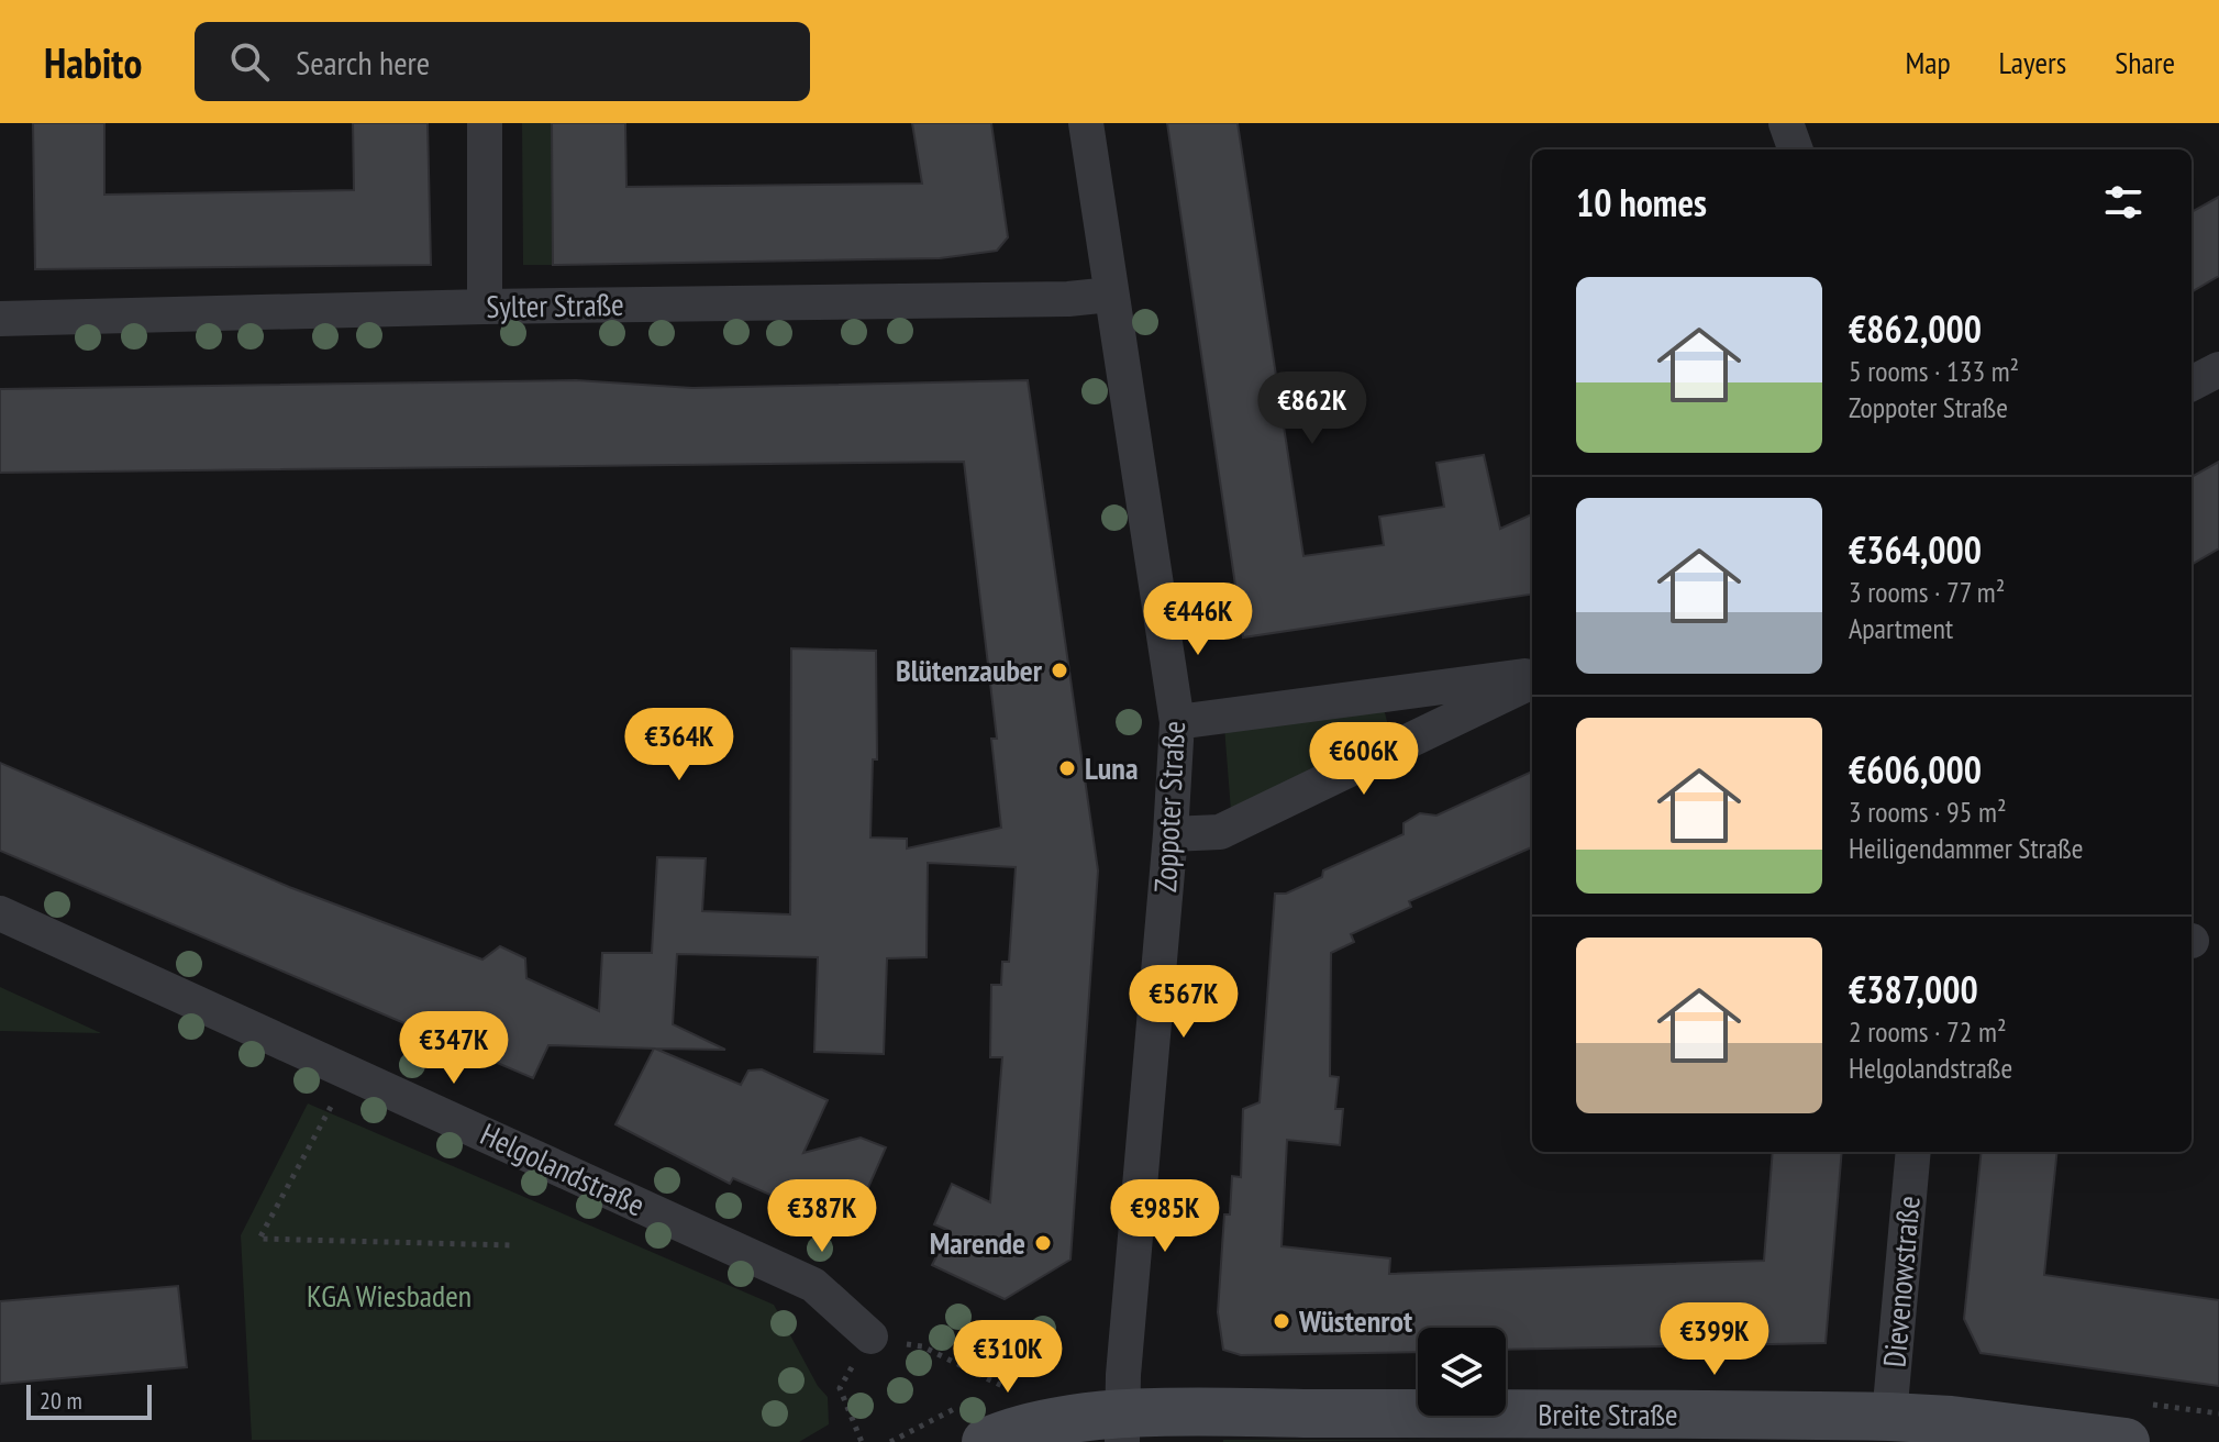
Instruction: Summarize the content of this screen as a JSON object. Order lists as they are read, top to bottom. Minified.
{"streets":{"main road":["Breite Straße"],"street":["Sylter Straße","Zoppoter Straße","Helgolandstraße","Dievenowstraße"]},"crossings":[["Sylter Straße","Zoppoter Straße"],["Zoppoter Straße","Breite Straße"],["Dievenowstraße","Breite Straße"]],"parks":["KGA Wiesbaden"],"places":["Blütenzauber","Luna","Marende","Wüstenrot"],"scale_bar":"20 m","page":{"header":"Habito","search":"Search here","nav":["Map","Layers","Share"],"heading":"10 homes","list":[{"name":"€862,000","note":"5 rooms · 133 m² · Zoppoter Straße"},{"name":"€364,000","note":"3 rooms · 77 m² · Apartment"},{"name":"€606,000","note":"3 rooms · 95 m² · Heiligendammer Straße"},{"name":"€387,000","note":"2 rooms · 72 m² · Helgolandstraße"}],"price":["€862K","€446K","€364K","€606K","€567K","€347K","€387K","€985K","€399K","€310K"],"scale":"20 m"}}
